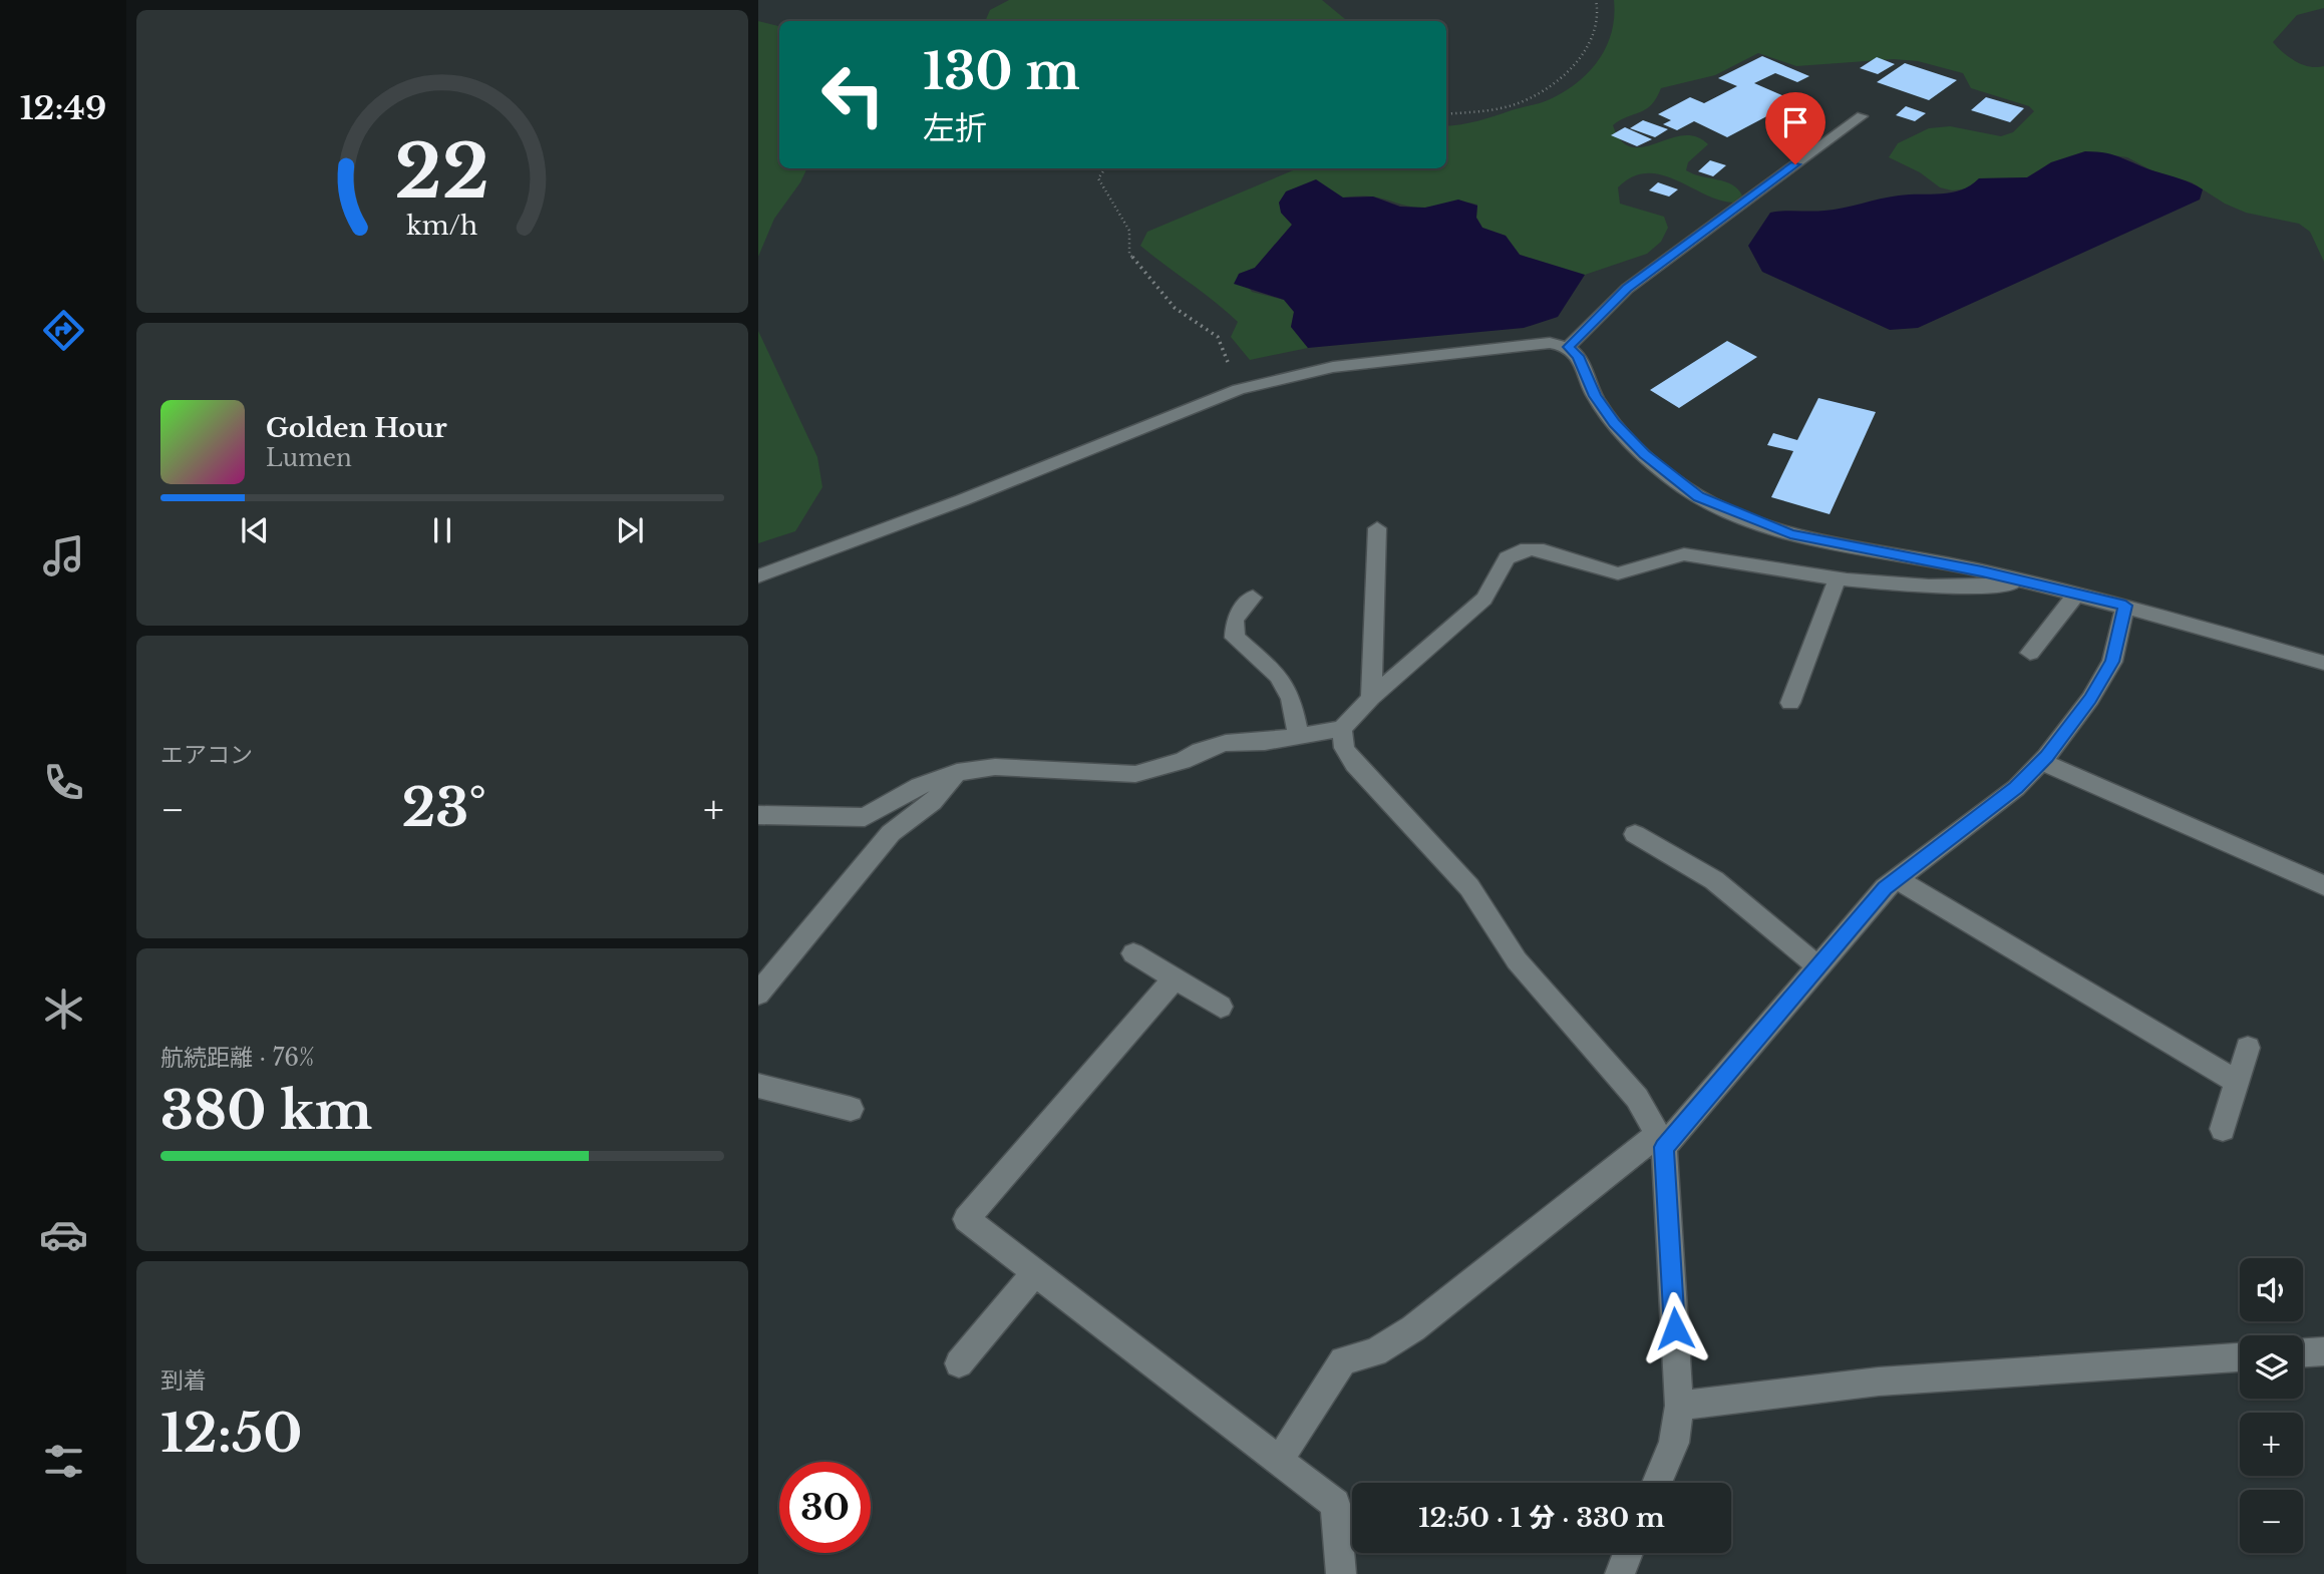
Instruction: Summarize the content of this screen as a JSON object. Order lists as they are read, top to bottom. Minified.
{"page":{"tabs":"12:49","turn":["130 m","左折"],"song":["Golden Hour","Lumen"],"tile":["エアコン",["航続距離 · 76%","380 km"],["到着","12:50"]],"heat":["−","23°","+"],"map_buttons":["+","−"],"limit":"30","trip":"12:50 · 1 分 · 330 m","gauge":["22","km/h"]}}
